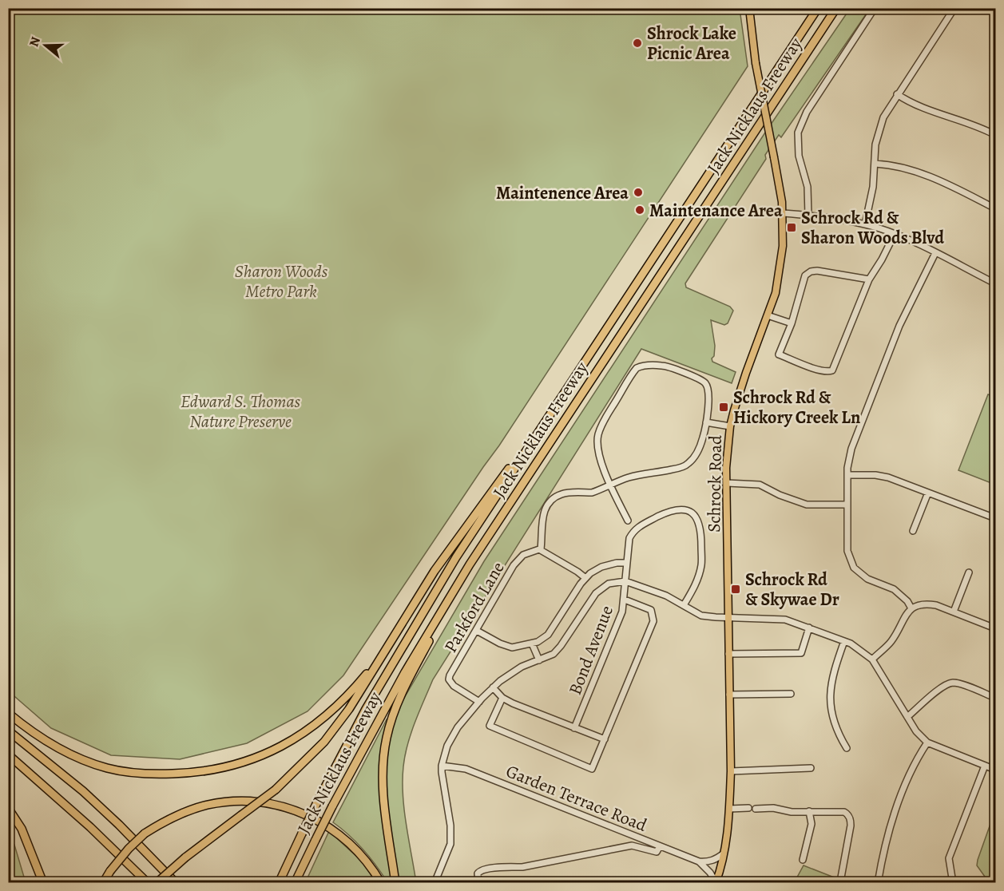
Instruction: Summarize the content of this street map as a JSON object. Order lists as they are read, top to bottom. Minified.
{"streets":{"highway":["Jack Nicklaus Freeway"],"main road":["Schrock Road"],"street":["Parkford Lane","Bond Avenue","Garden Terrace Road"]},"crossings":[["Schrock Road","Garden Terrace Road"]],"parks":["Sharon Woods Metro Park","Edward S. Thomas Nature Preserve"],"places":{"other":["Shrock Lake Picnic Area","Maintenence Area","Maintenance Area"],"transit":["Schrock Rd & Sharon Woods Blvd","Schrock Rd & Hickory Creek Ln","Schrock Rd & Skywae Dr"]},"north":"left"}
